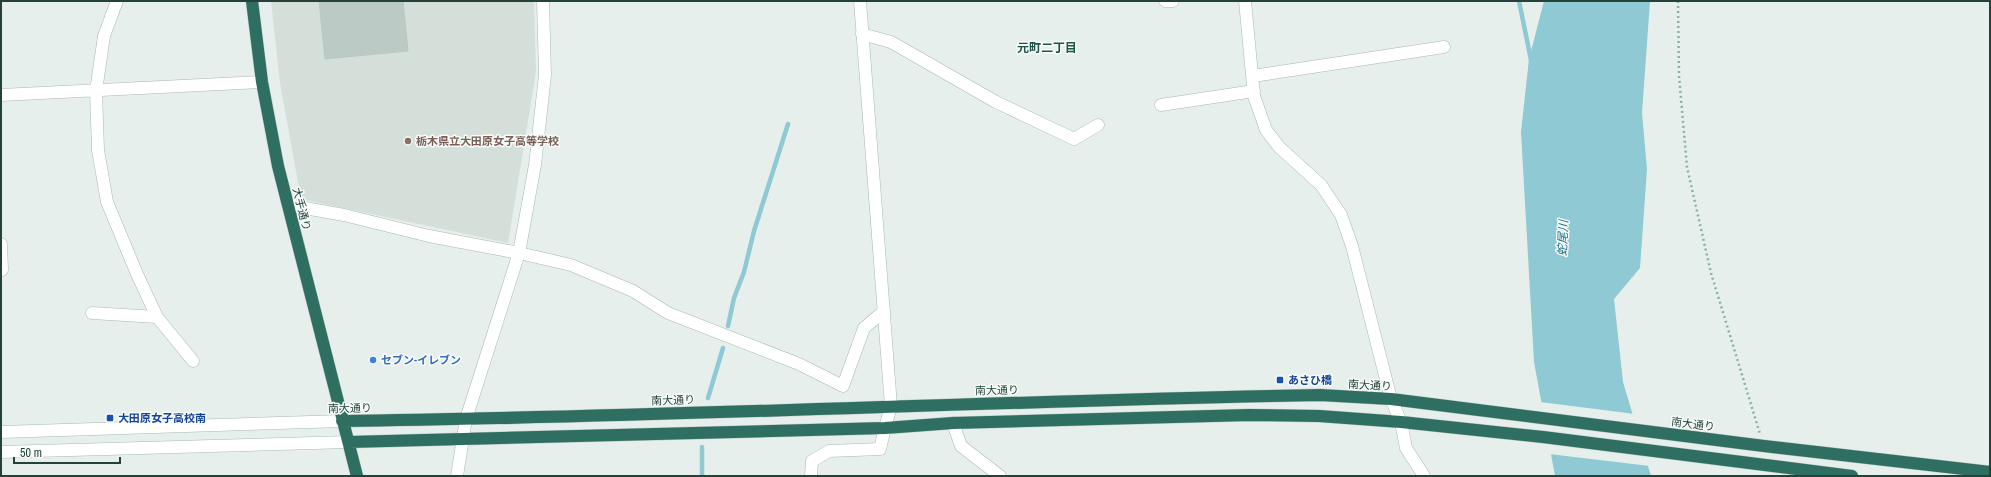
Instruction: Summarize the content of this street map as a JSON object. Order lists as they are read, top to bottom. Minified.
{"streets":{"highway":["大手通り","南大通り"]},"crossings":[["大手通り","南大通り"]],"districts":["元町二丁目"],"water":["蛇尾川"],"places":{"other":["栃木県立大田原女子高等学校","セブン-イレブン"],"transit":["あさひ橋","大田原女子高校南"]},"scale_bar":"50 m"}
